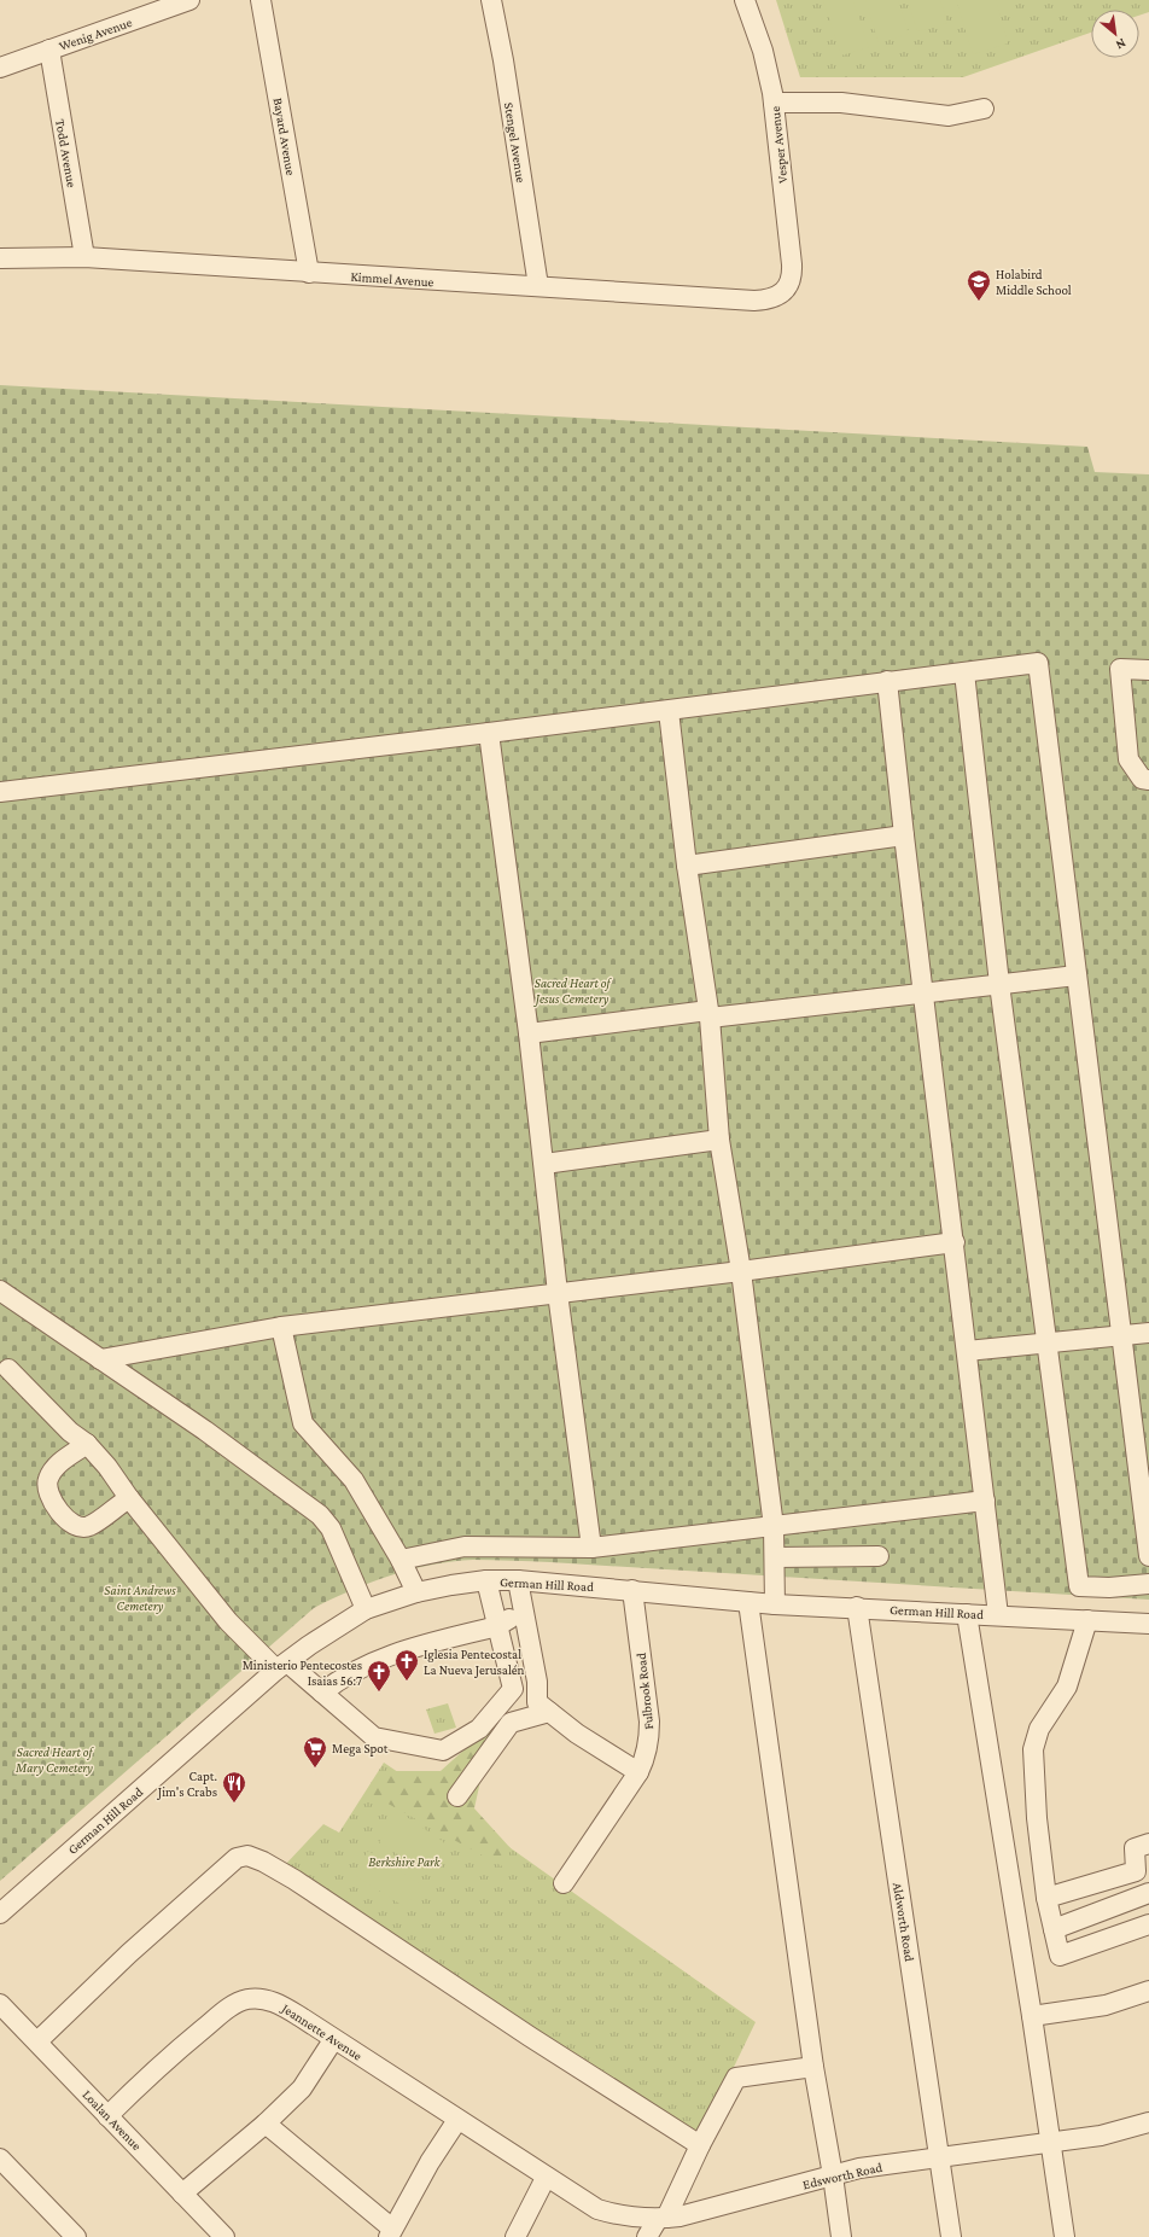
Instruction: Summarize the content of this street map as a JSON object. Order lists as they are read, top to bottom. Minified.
{"streets":{"street":["Wenig Avenue","Bayard Avenue","Stengel Avenue","Vesper Avenue","Todd Avenue","Kimmel Avenue","German Hill Road","Fulbrook Road","Aldworth Road","Jeannette Avenue","Loalan Avenue","Edsworth Road"]},"crossings":[["Wenig Avenue","Todd Avenue"],["Bayard Avenue","Kimmel Avenue"],["Stengel Avenue","Kimmel Avenue"],["Vesper Avenue","Kimmel Avenue"],["Todd Avenue","Kimmel Avenue"],["German Hill Road","Fulbrook Road"],["German Hill Road","Aldworth Road"],["Aldworth Road","Edsworth Road"],["Jeannette Avenue","Loalan Avenue"],["Jeannette Avenue","Edsworth Road"]],"parks":["Sacred Heart of Jesus Cemetery","Saint Andrews Cemetery","Sacred Heart of Mary Cemetery","Berkshire Park"],"places":{"school or university":["Holabird Middle School"],"church":["Iglesia Pentecostal La Nueva Jerusalén","Ministerio Pentecostes Isaias 56:7"],"supermarket":["Mega Spot"],"restaurant":["Capt. Jim's Crabs"]},"north":"bottom right"}
